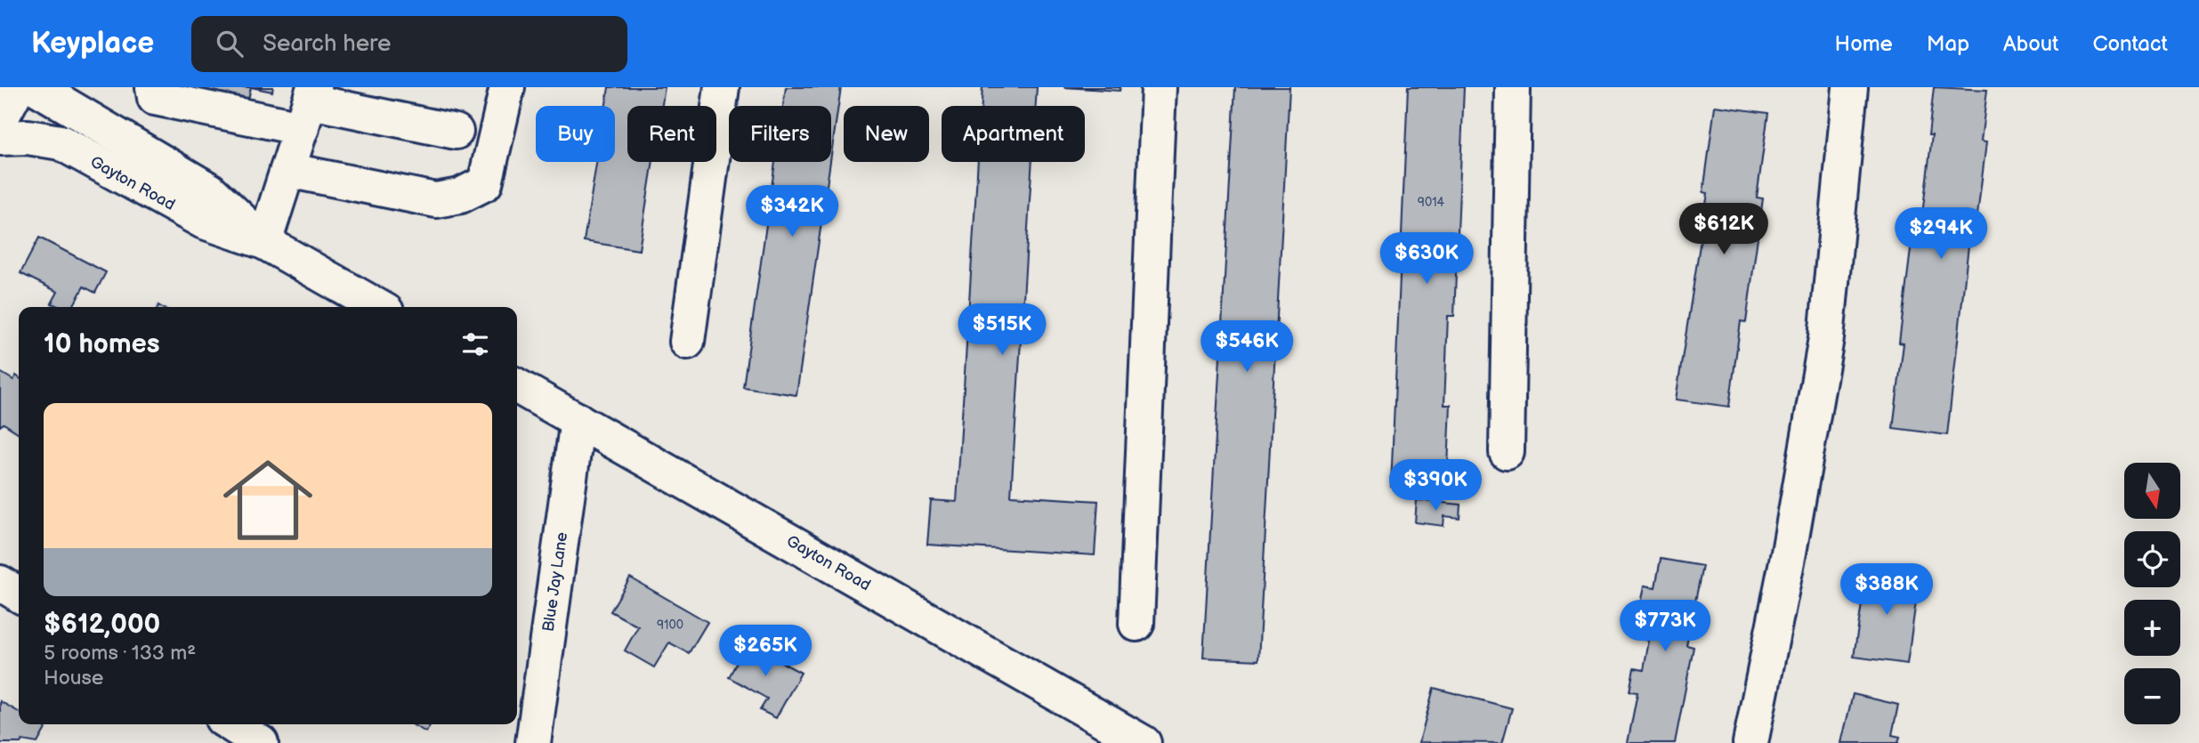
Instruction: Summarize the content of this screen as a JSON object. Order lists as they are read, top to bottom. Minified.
{"streets":{"street":["Gayton Road","Blue Jay Lane"]},"crossings":[["Gayton Road","Blue Jay Lane"]],"house_numbers":["9014","9100"],"north":"bottom","page":{"header":"Keyplace","search":"Search here","nav":["Home","Map","About","Contact"],"chip":["Buy","Rent","Filters","New","Apartment"],"price":["$342K","$612K","$294K","$630K","$515K","$546K","$390K","$388K","$773K","$265K"],"heading":"10 homes","list":[{"name":"$612,000","note":"5 rooms · 133 m² · House"}],"map_buttons":["+","−"]}}
